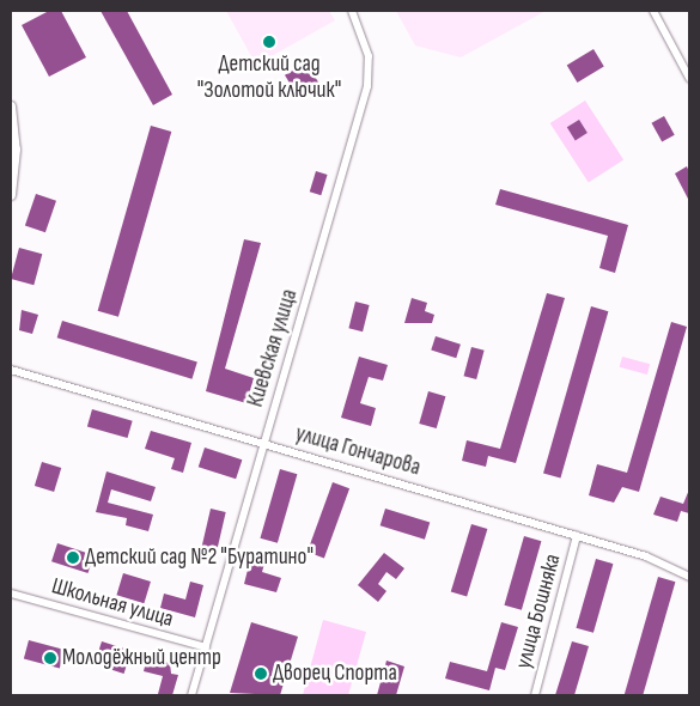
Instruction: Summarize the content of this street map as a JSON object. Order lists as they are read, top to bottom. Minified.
{"streets":{"street":["Киевская улица","улица Гончарова","Школьная улица","улица Бошняка"]},"crossings":[["Киевская улица","улица Гончарова"],["Киевская улица","Школьная улица"],["улица Гончарова","улица Бошняка"]],"places":["Детский сад \"Золотой ключик\"","Детский сад №2 \"Буратино\"","Молодёжный центр","Дворец Спорта"]}
